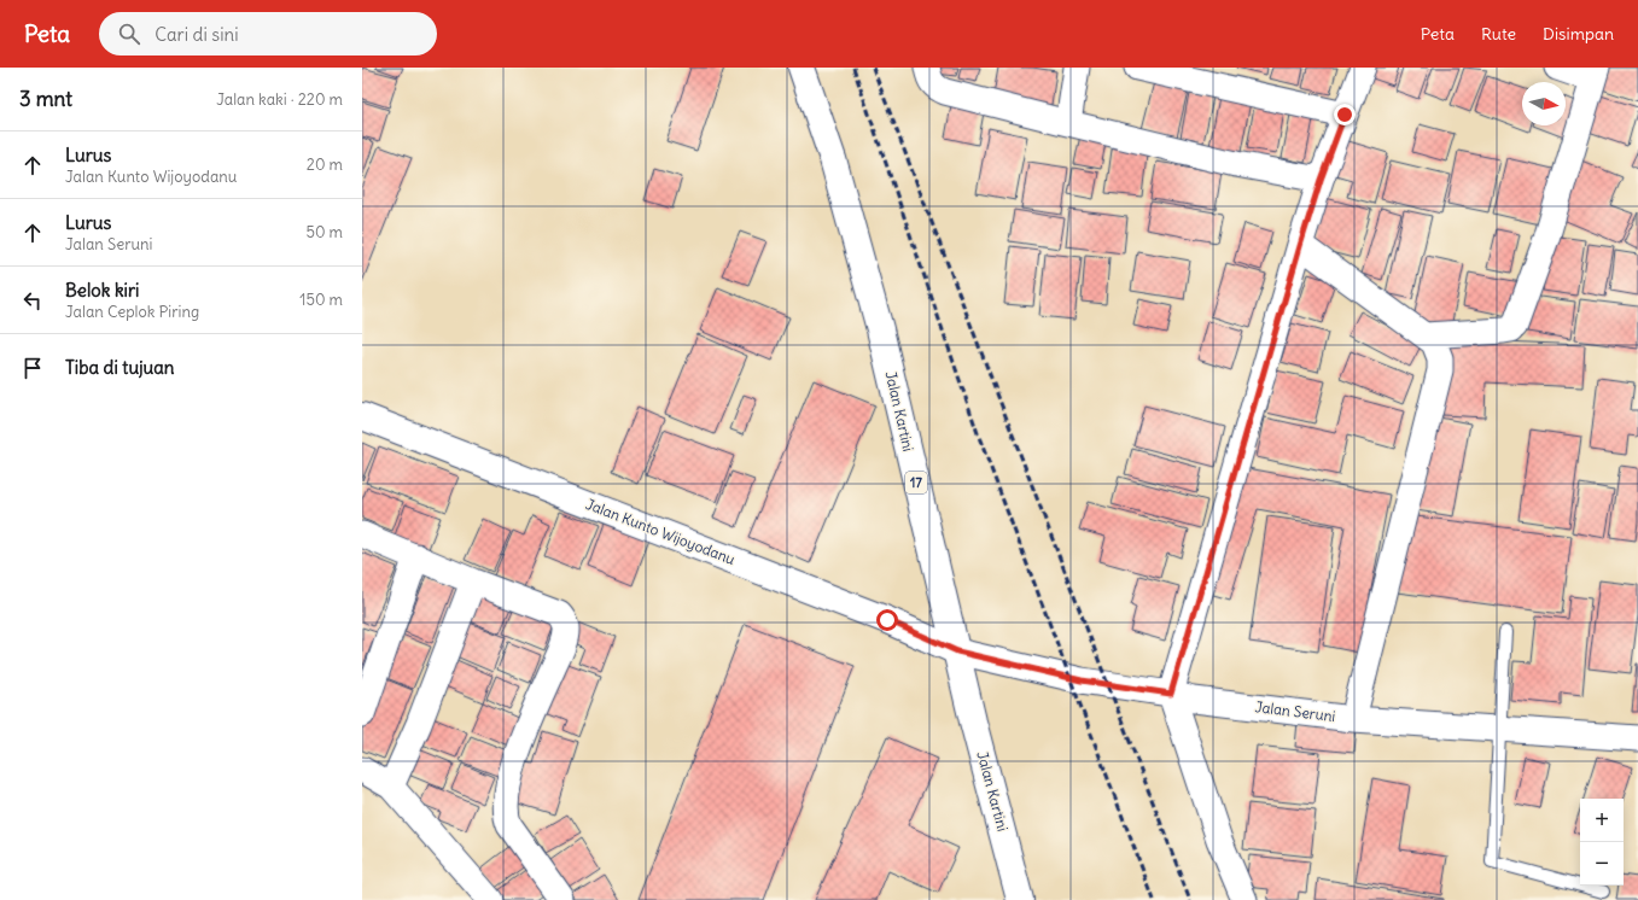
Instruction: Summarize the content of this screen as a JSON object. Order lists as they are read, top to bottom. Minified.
{"streets":{"main road":["Jalan Kartini","17","Jalan Kunto Wijoyodanu"],"street":["Jalan Seruni"]},"crossings":[["Jalan Kartini","Jalan Kunto Wijoyodanu"],["Jalan Kartini","Jalan Seruni"],["Jalan Kunto Wijoyodanu","Jalan Seruni"]],"north":"right","page":{"header":"Peta","search":"Cari di sini","nav":["Peta","Rute","Disimpan"],"heading":["3 mnt","Jalan kaki · 220 m"],"list":[["Lurus","Jalan Kunto Wijoyodanu","20 m"],["Lurus","Jalan Seruni","50 m"],["Belok kiri","Jalan Ceplok Piring","150 m"],"Tiba di tujuan"],"map_buttons":["+","−"]}}
